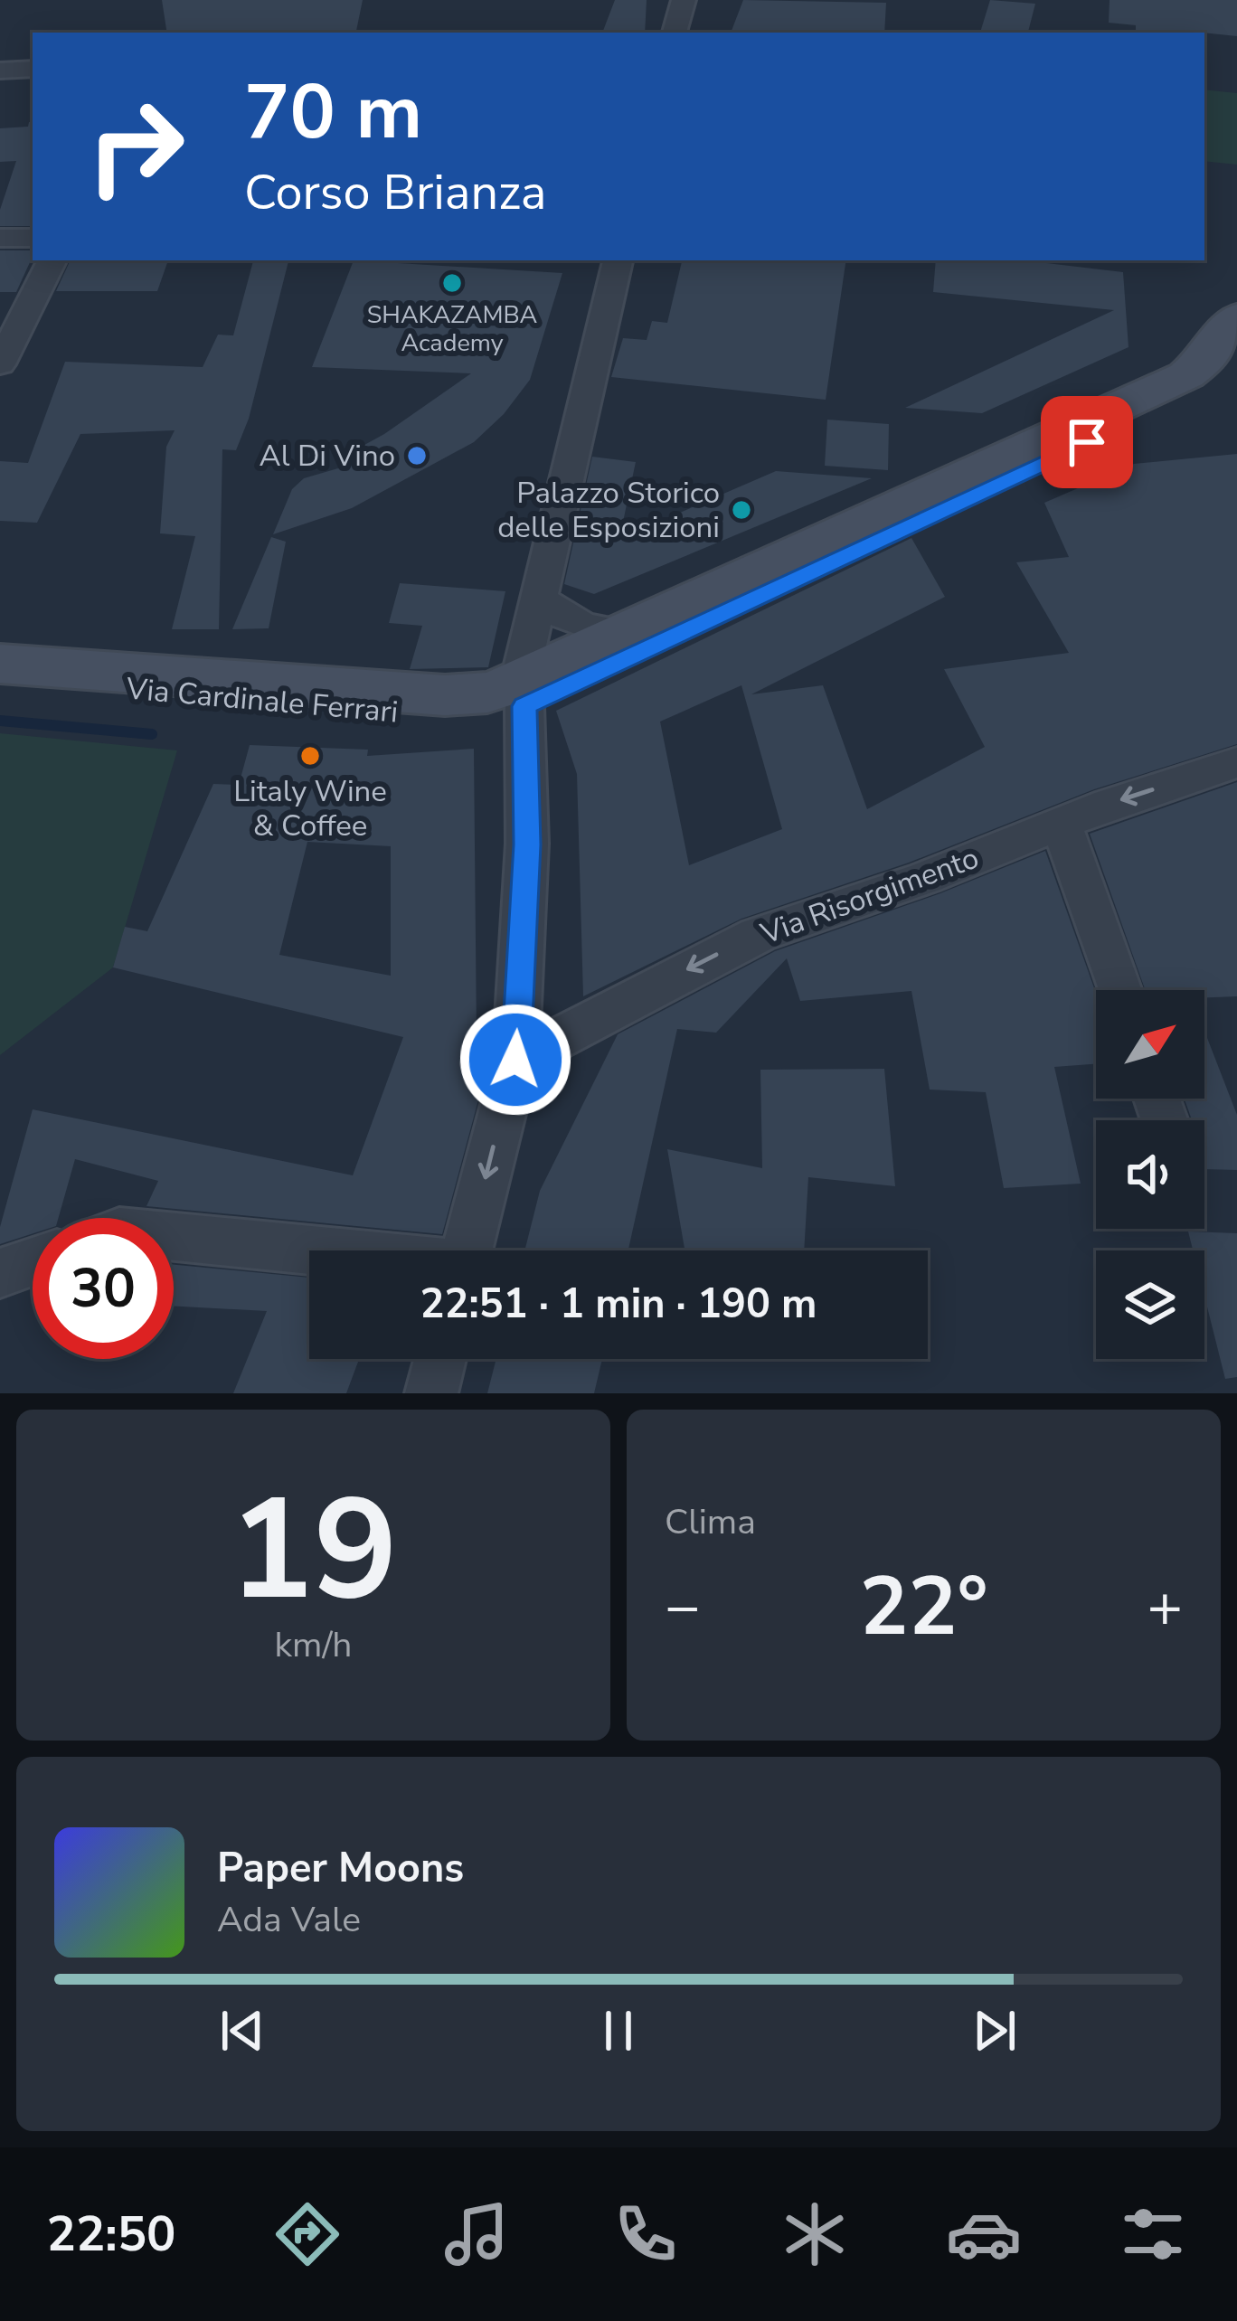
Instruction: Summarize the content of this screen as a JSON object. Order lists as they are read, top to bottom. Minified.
{"streets":{"main road":["Via Cardinale Ferrari"],"street":["Via Risorgimento"]},"one_way":["Via Risorgimento"],"places":["SHAKAZAMBA Academy","Al Di Vino","Palazzo Storico delle Esposizioni","Litaly Wine & Coffee"],"north":"top right","page":{"turn":["70 m","Corso Brianza"],"limit":"30","trip":"22:51 · 1 min · 190 m","tile":[["19","km/h"],"Clima"],"heat":["−","22°","+"],"song":["Paper Moons","Ada Vale"],"tabs":"22:50"}}
